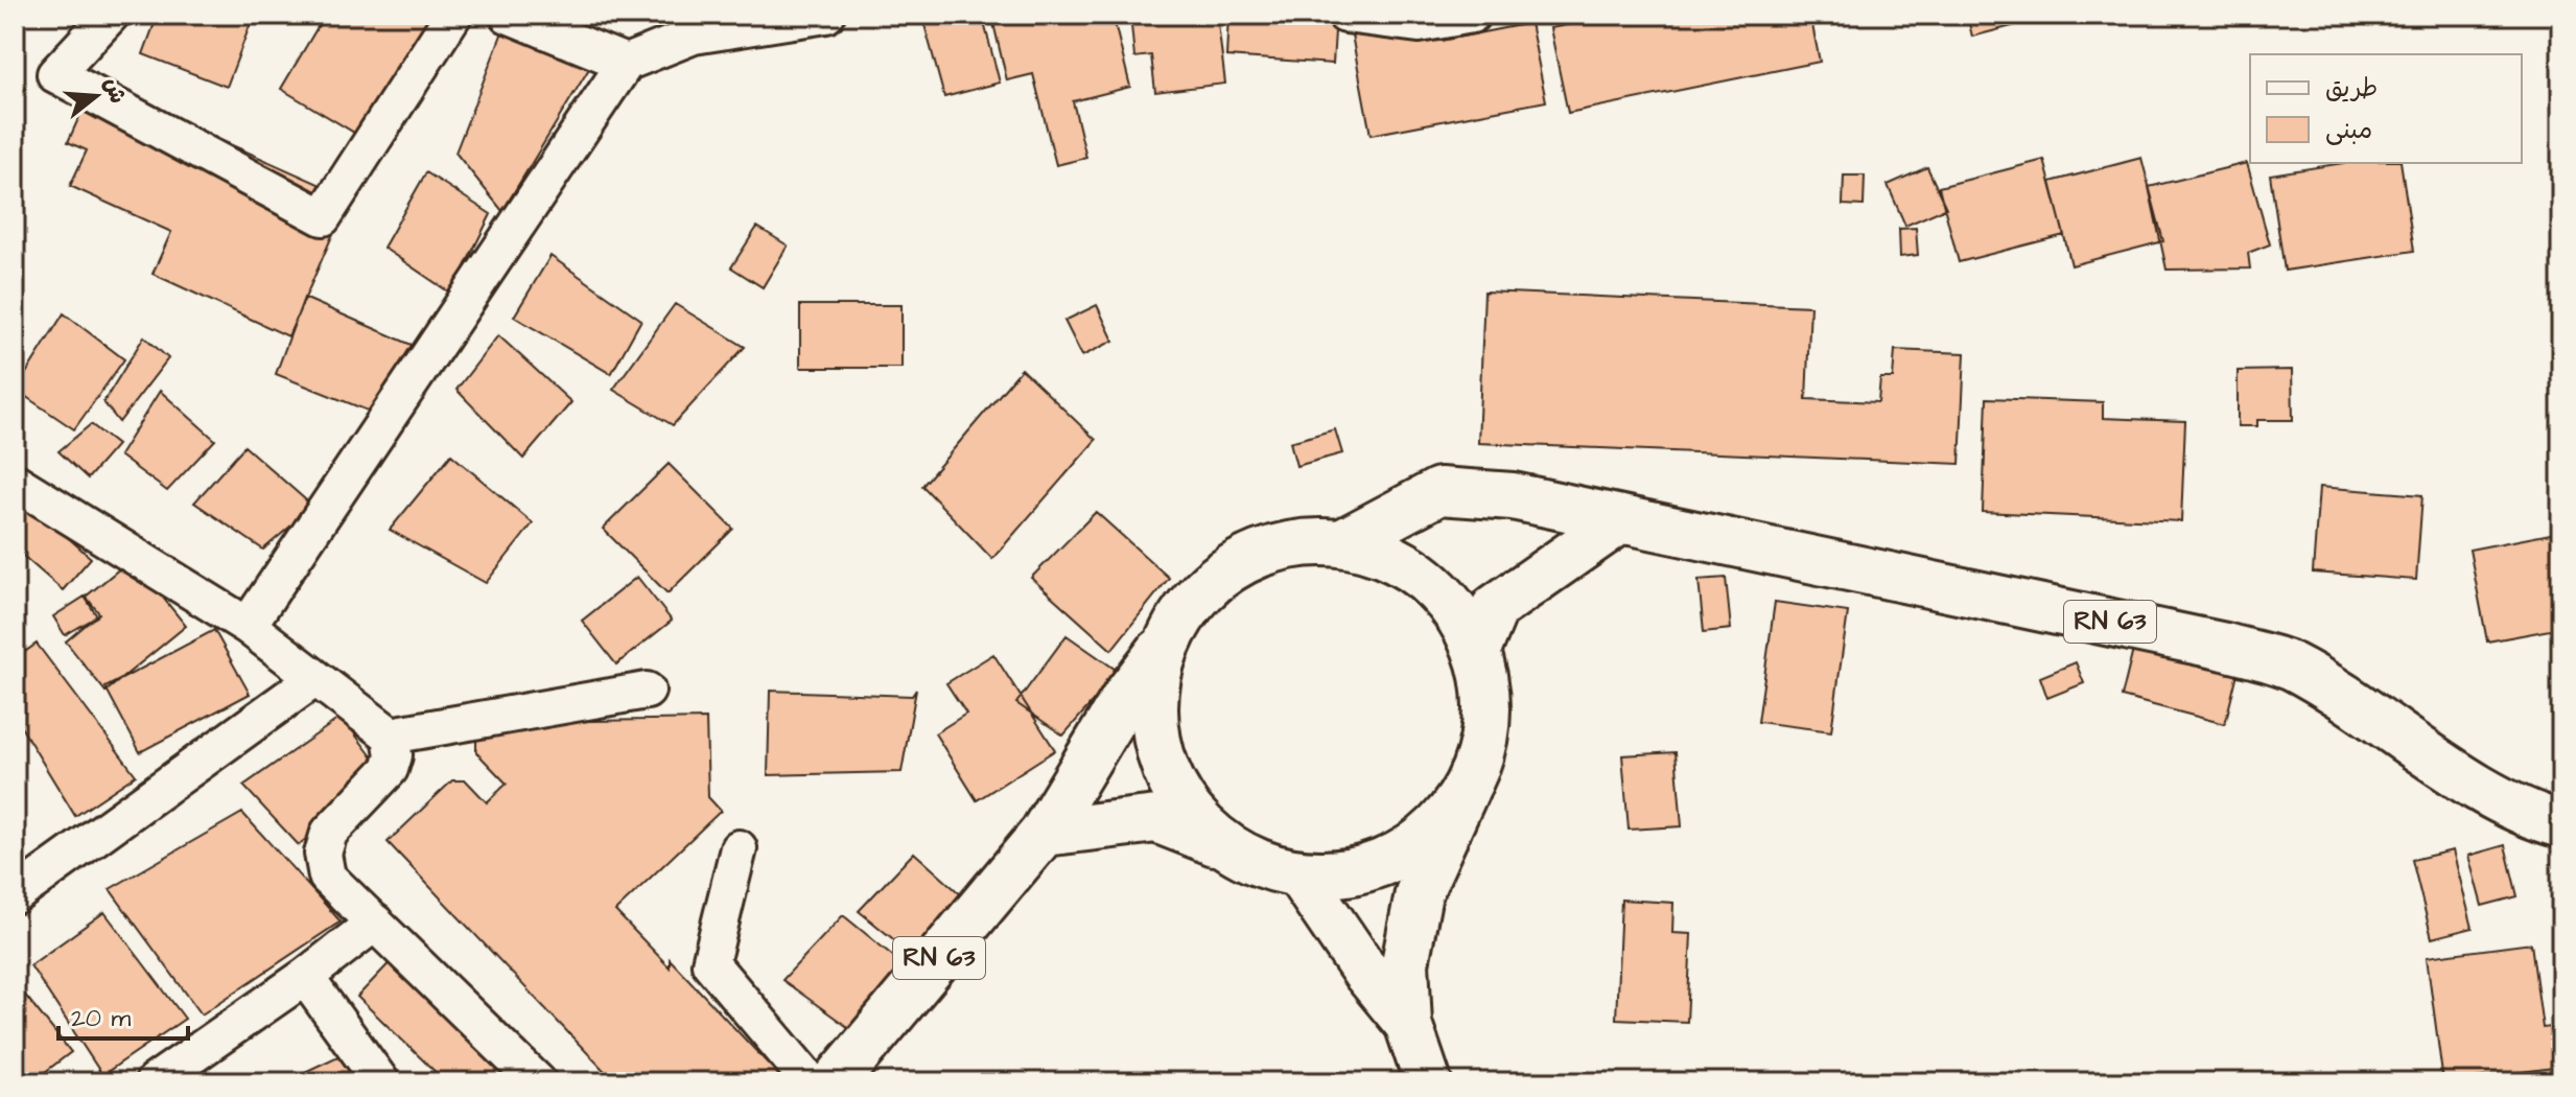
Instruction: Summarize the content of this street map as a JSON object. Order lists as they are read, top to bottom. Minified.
{"streets":{"main road":["RN 63"]},"legend":["طريق","مبنى"],"scale_bar":"20 m","north":"right"}
